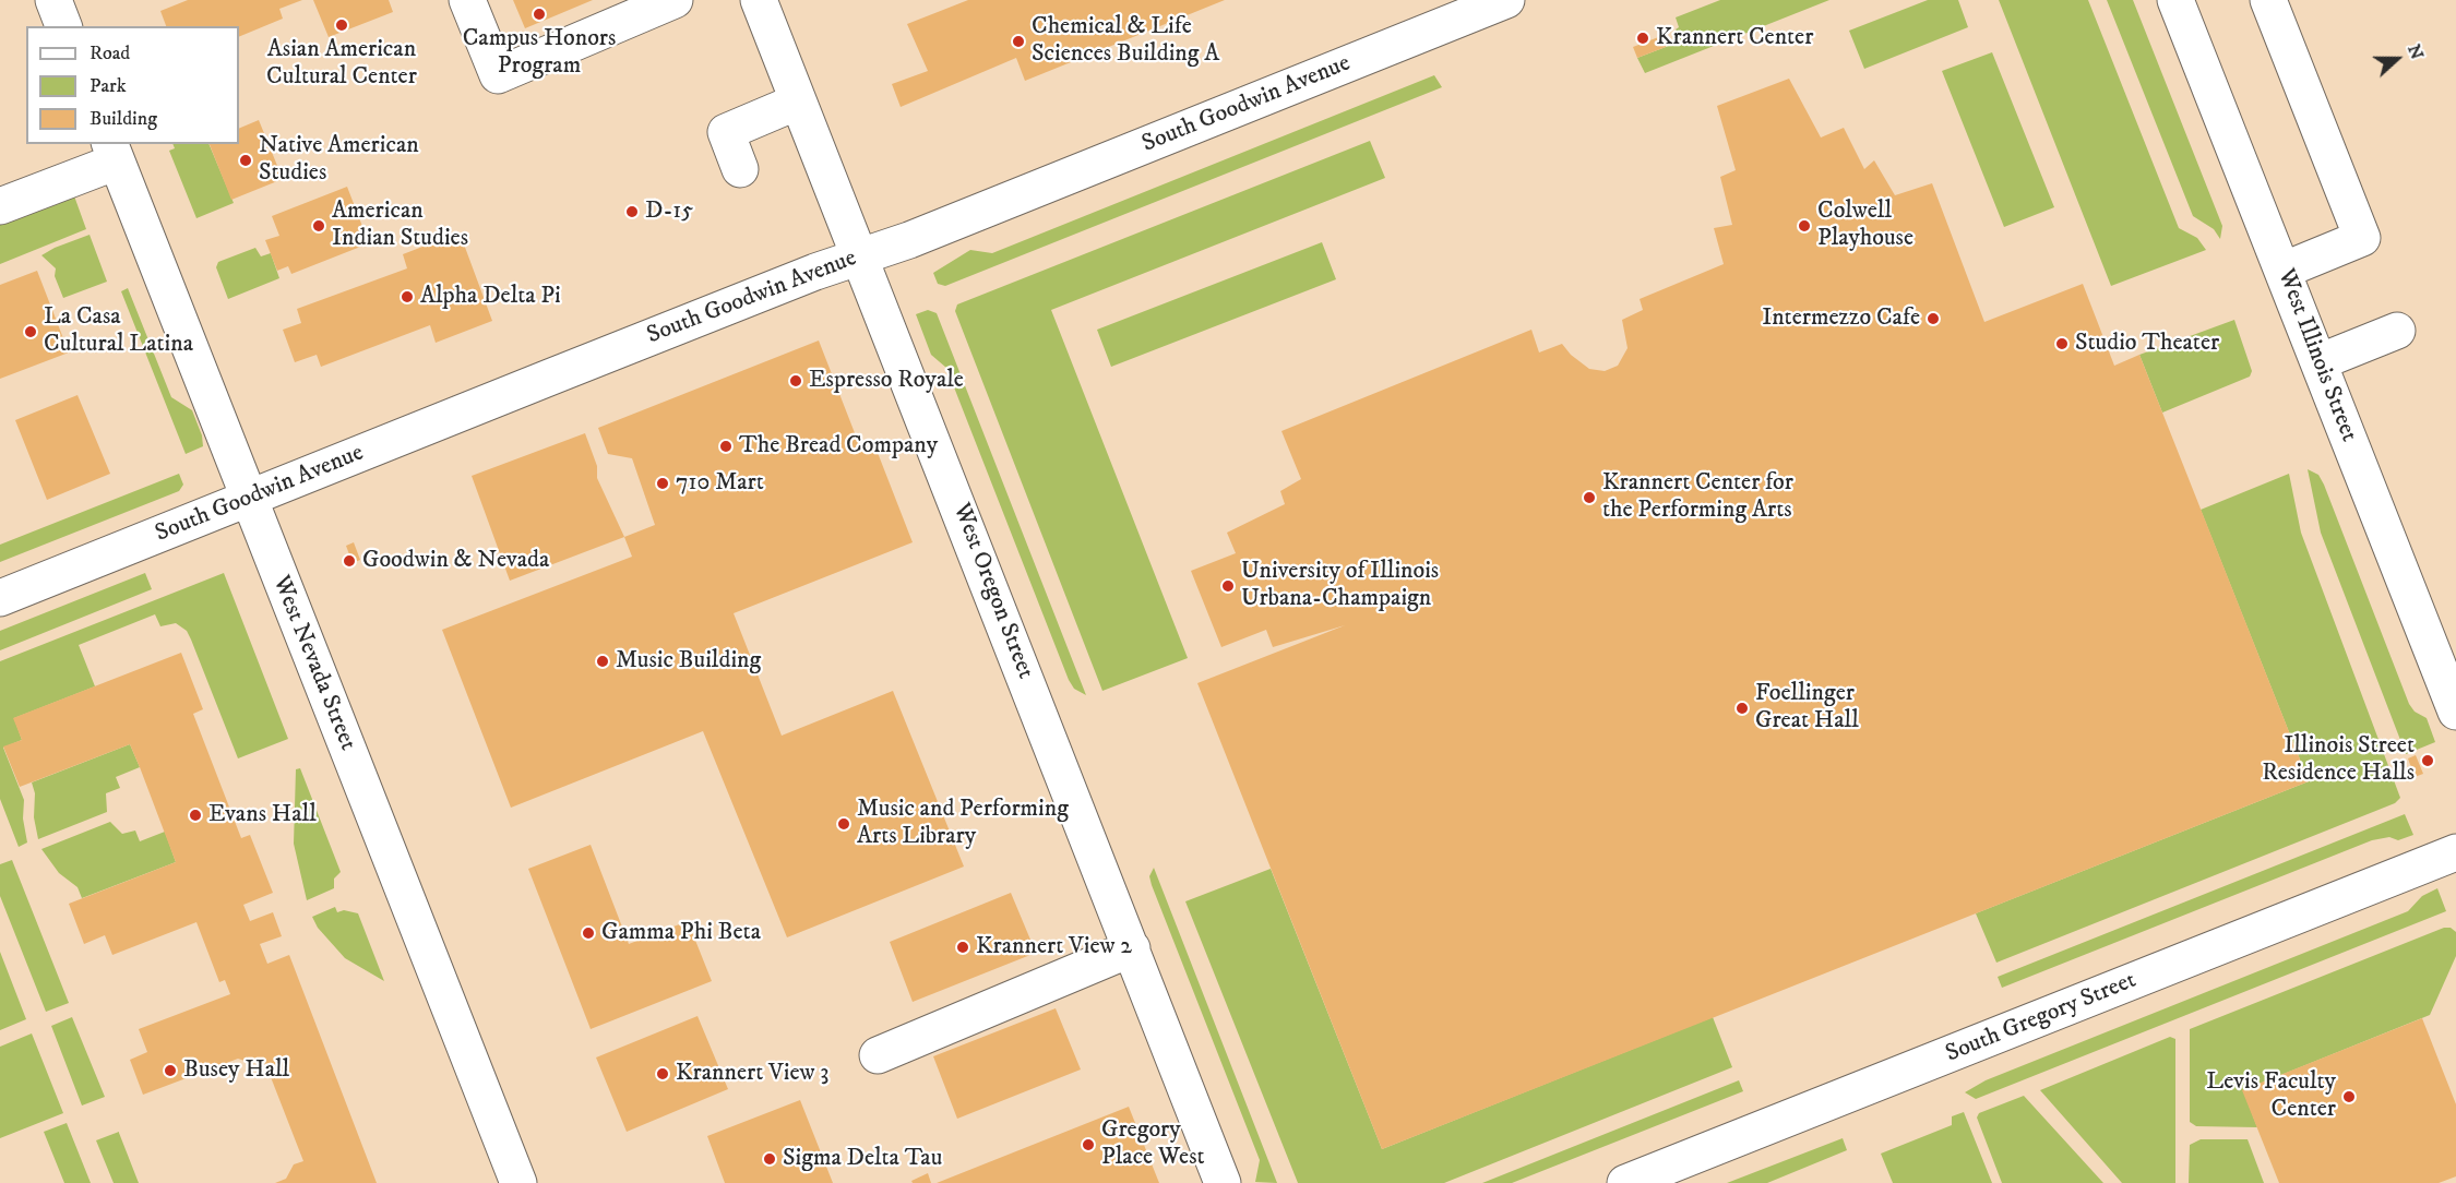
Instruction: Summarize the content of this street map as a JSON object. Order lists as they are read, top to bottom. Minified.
{"streets":{"street":["South Goodwin Avenue","West Illinois Street","West Oregon Street","West Nevada Street","South Gregory Street"]},"crossings":[["South Goodwin Avenue","West Oregon Street"],["South Goodwin Avenue","West Nevada Street"]],"places":["Campus Honors Program","Asian American Cultural Center","Krannert Center","Chemical & Life Sciences Building A","Native American Studies","D-15","American Indian Studies","Colwell Playhouse","Alpha Delta Pi","Intermezzo Cafe","La Casa Cultural Latina","Studio Theater","Espresso Royale","The Bread Company","710 Mart","Krannert Center for the Performing Arts","Goodwin & Nevada","University of Illinois Urbana-Champaign","Music Building","Foellinger Great Hall","Illinois Street Residence Halls","Evans Hall","Music and Performing Arts Library","Gamma Phi Beta","Krannert View 2","Busey Hall","Krannert View 3","Levis Faculty Center","Gregory Place West","Sigma Delta Tau"],"legend":["Road","Park","Building"],"north":"right"}
